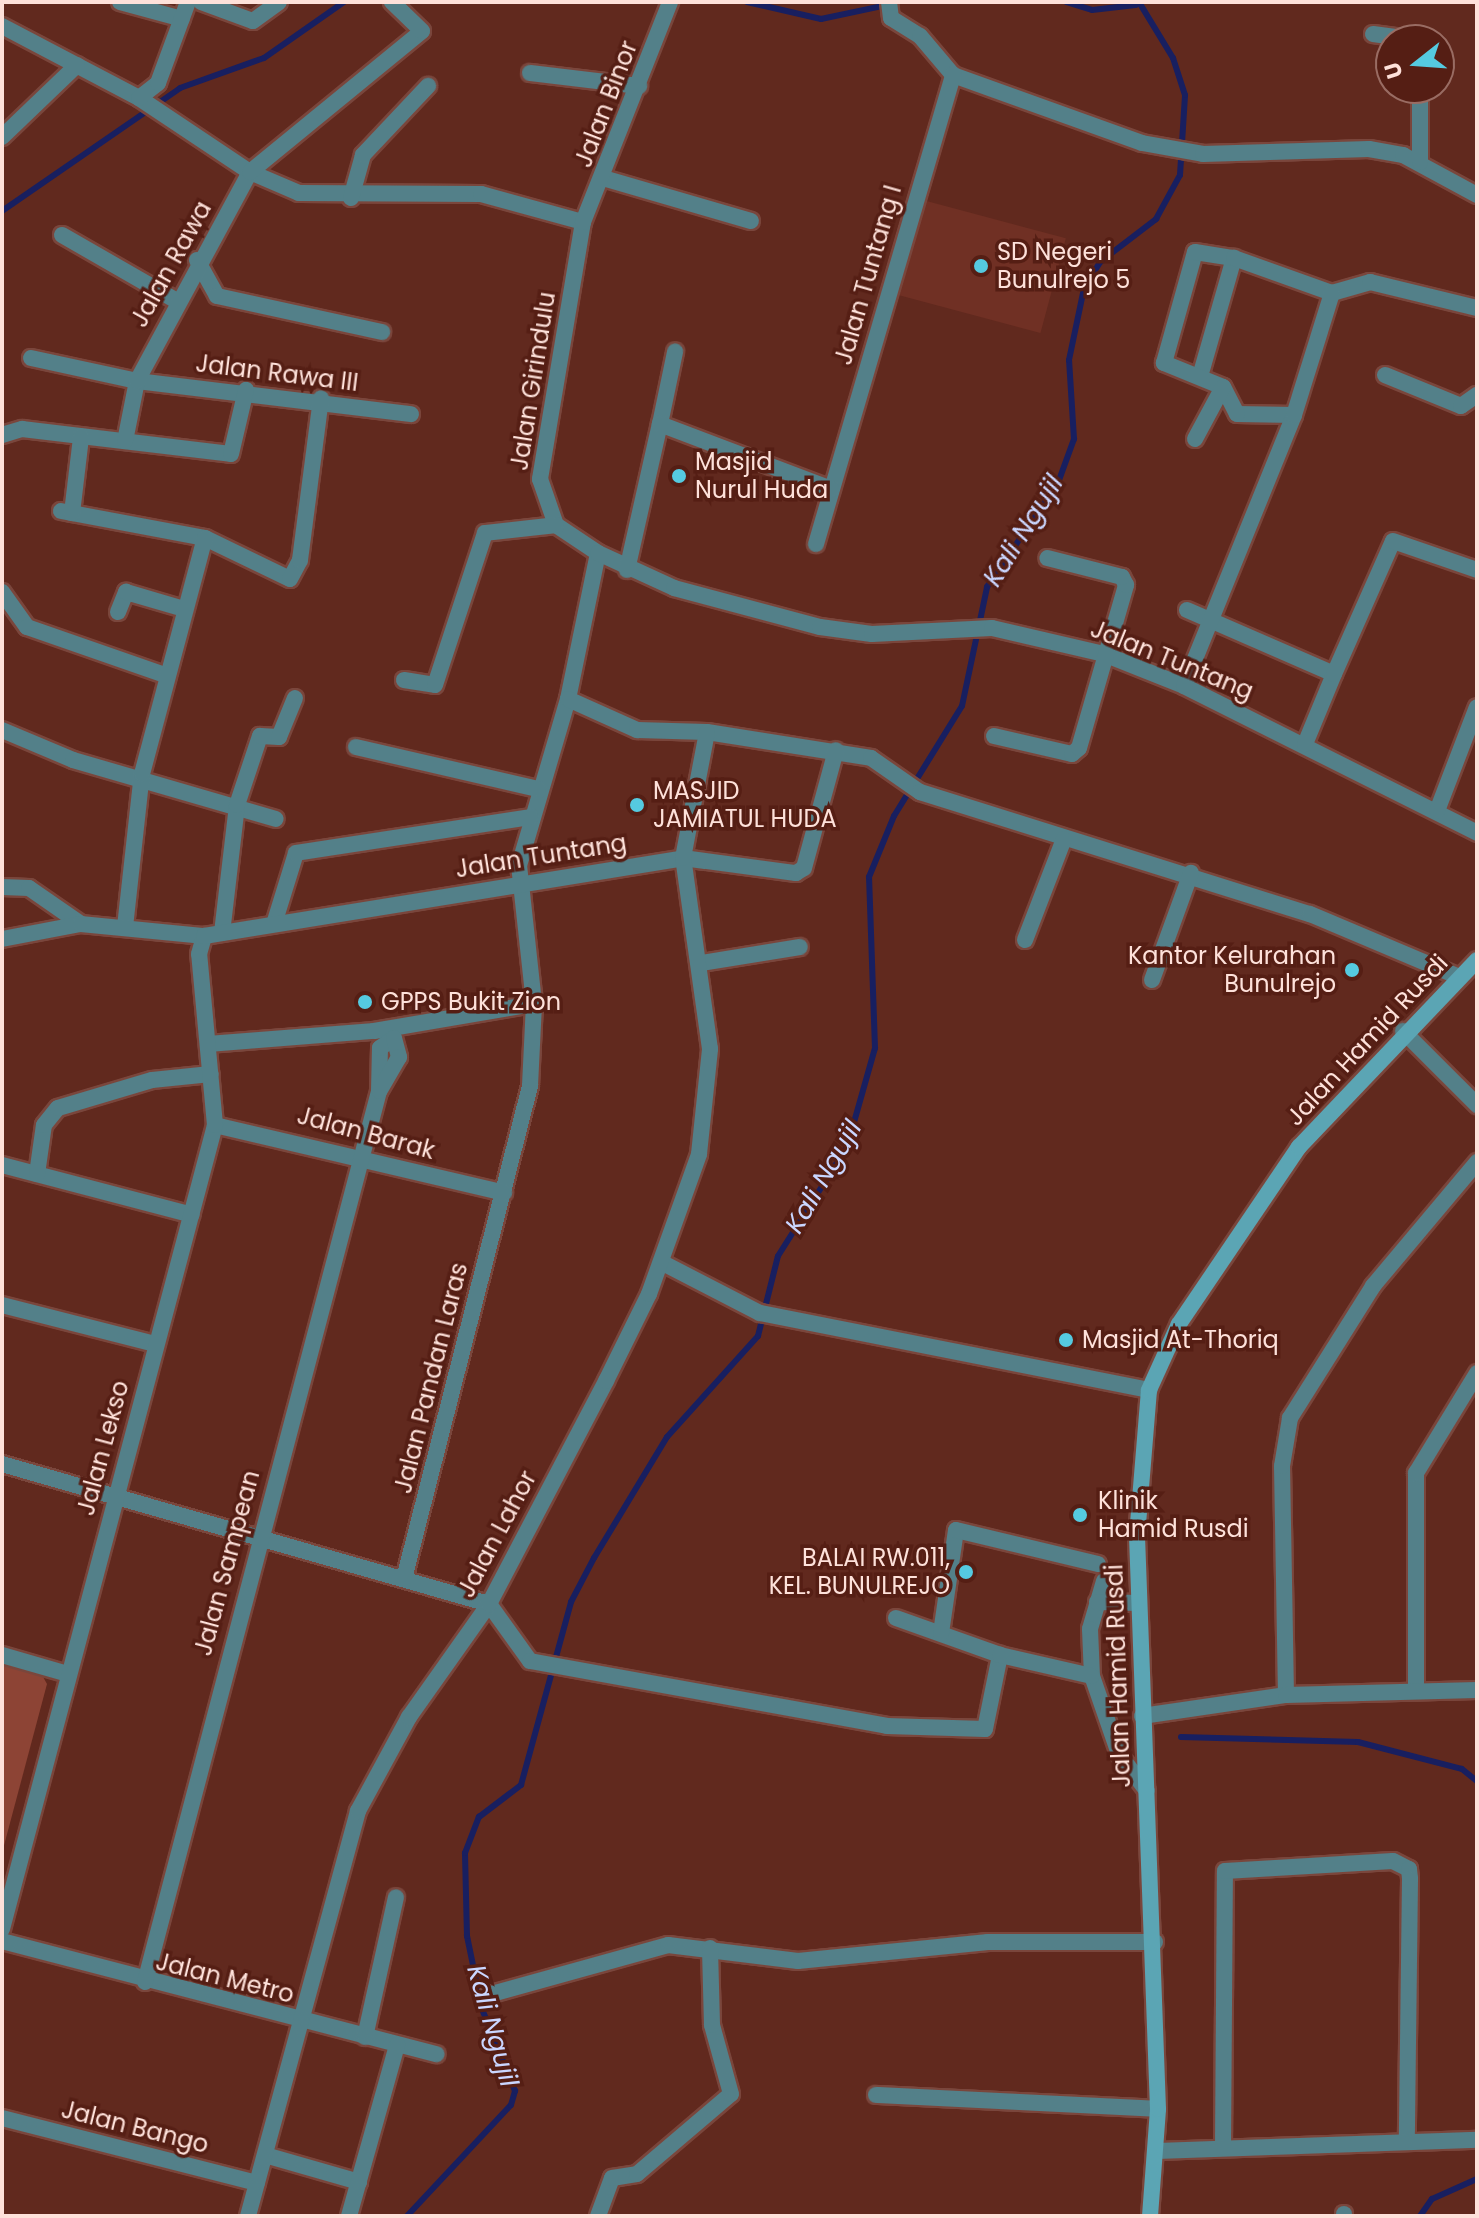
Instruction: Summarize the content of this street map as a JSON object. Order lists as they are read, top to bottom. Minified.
{"streets":{"street":["Jalan Binor","Jalan Rawa","Jalan Tuntang I","Jalan Rawa III","Jalan Girindulu","Jalan Tuntang","Jalan Hamid Rusdi","Jalan Barak","Jalan Pandan Laras","Jalan Lekso","Jalan Lahor","Jalan Sampean","Jalan Metro","Jalan Bango"]},"crossings":[["Jalan Binor","Jalan Girindulu"],["Jalan Rawa","Jalan Rawa III"],["Jalan Tuntang","Jalan Lekso"],["Jalan Tuntang","Jalan Lahor"],["Jalan Barak","Jalan Pandan Laras"],["Jalan Barak","Jalan Lekso"],["Jalan Barak","Jalan Sampean"],["Jalan Lahor","Jalan Metro"],["Jalan Lahor","Jalan Bango"],["Jalan Sampean","Jalan Metro"]],"water":["Kali Ngujil"],"places":["SD Negeri Bunulrejo 5","Masjid Nurul Huda","MASJID JAMIATUL HUDA","Kantor Kelurahan Bunulrejo","GPPS Bukit Zion","Masjid At-Thoriq","Klinik Hamid Rusdi","BALAI RW.011, KEL. BUNULREJO"],"north":"left"}
